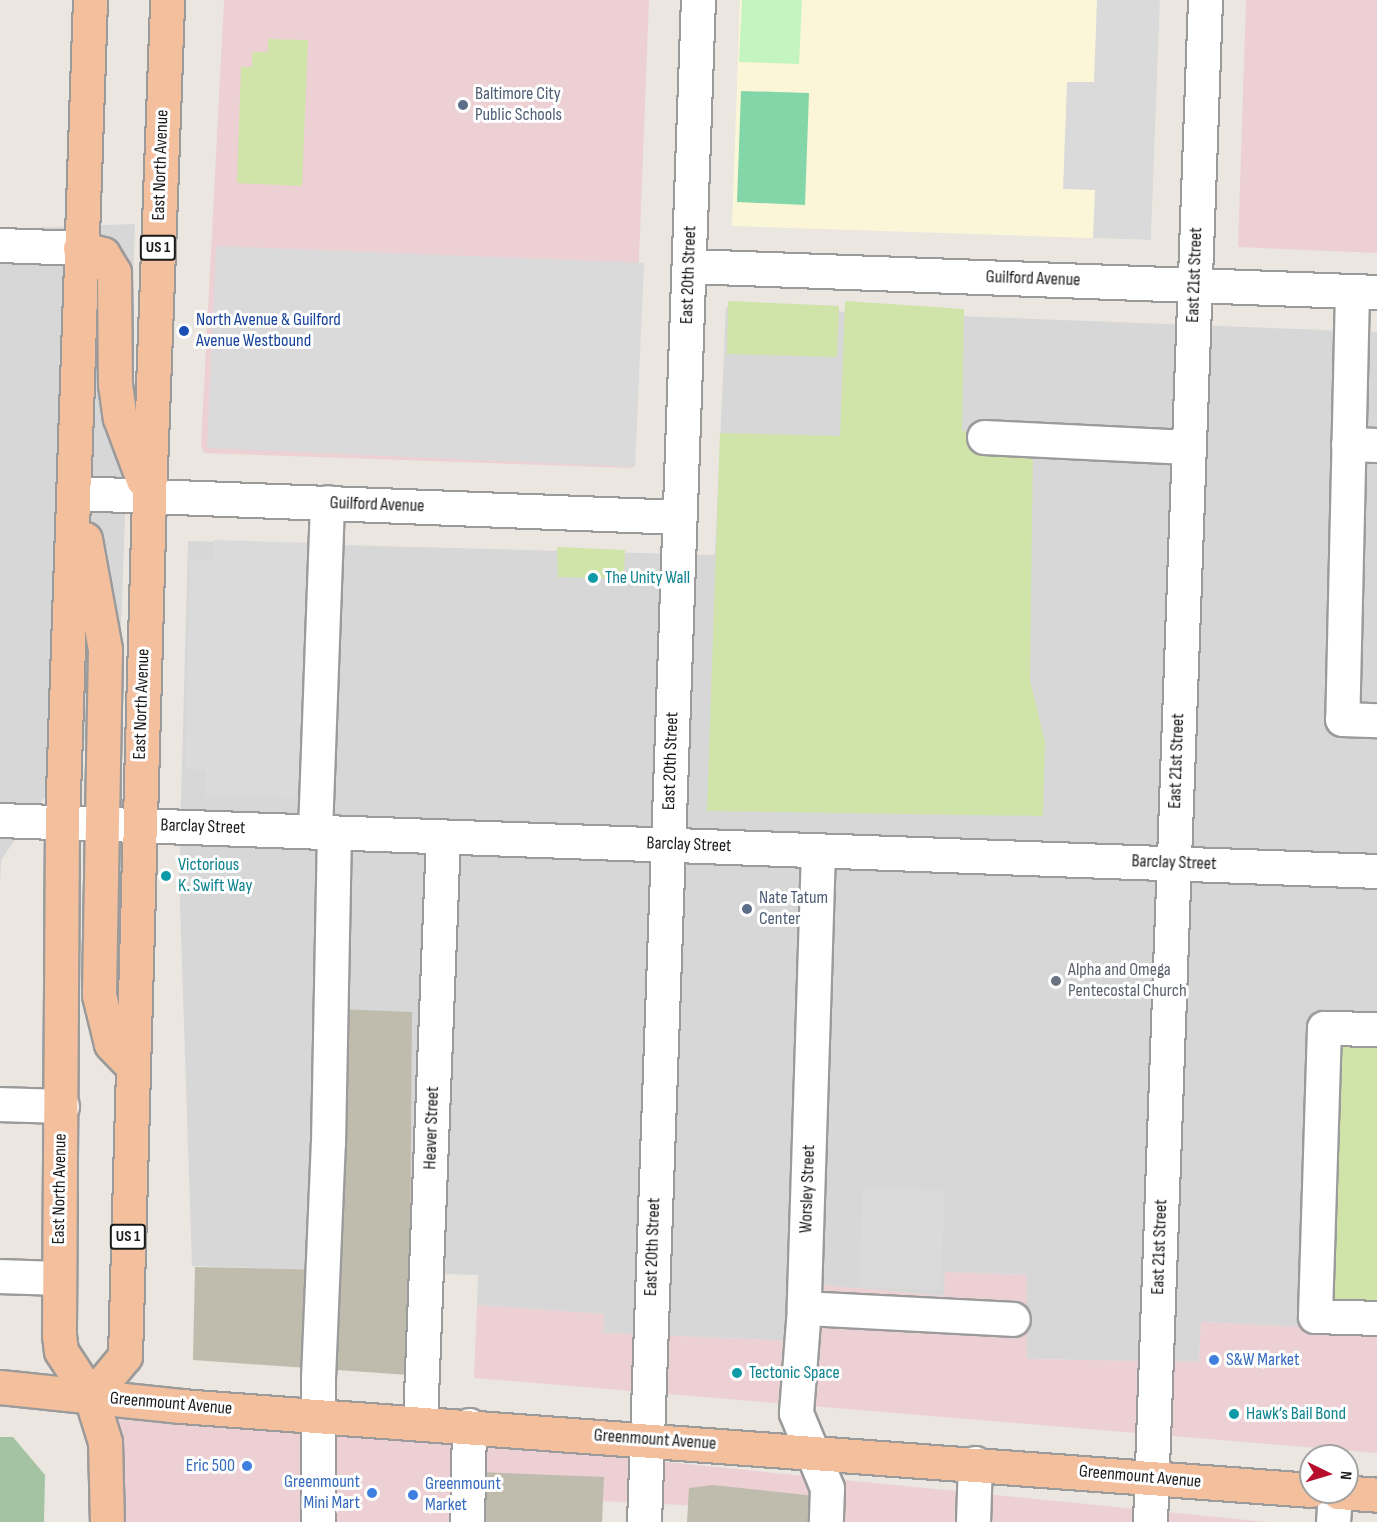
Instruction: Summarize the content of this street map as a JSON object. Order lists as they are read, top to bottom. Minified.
{"streets":{"main road":["East North Avenue","US 1","Greenmount Avenue"],"street":["East 20th Street","East 21st Street","Guilford Avenue","Barclay Street","Heaver Street","Worsley Street"]},"crossings":[["East North Avenue","Guilford Avenue"],["East North Avenue","Barclay Street"],["East North Avenue","Greenmount Avenue"],["East 20th Street","Guilford Avenue"],["East 20th Street","Barclay Street"],["East 20th Street","Greenmount Avenue"],["East 21st Street","Guilford Avenue"],["East 21st Street","Barclay Street"],["East 21st Street","Greenmount Avenue"],["Barclay Street","Heaver Street"],["Barclay Street","Worsley Street"],["Heaver Street","Greenmount Avenue"],["Worsley Street","Greenmount Avenue"]],"places":["Baltimore City Public Schools","North Avenue & Guilford Avenue Westbound","The Unity Wall","Victorious K. Swift Way","Nate Tatum Center","Alpha and Omega Pentecostal Church","S&W Market","Tectonic Space","Hawk’s Bail Bond","Eric 500","Greenmount Mini Mart","Greenmount Market"],"north":"right"}
